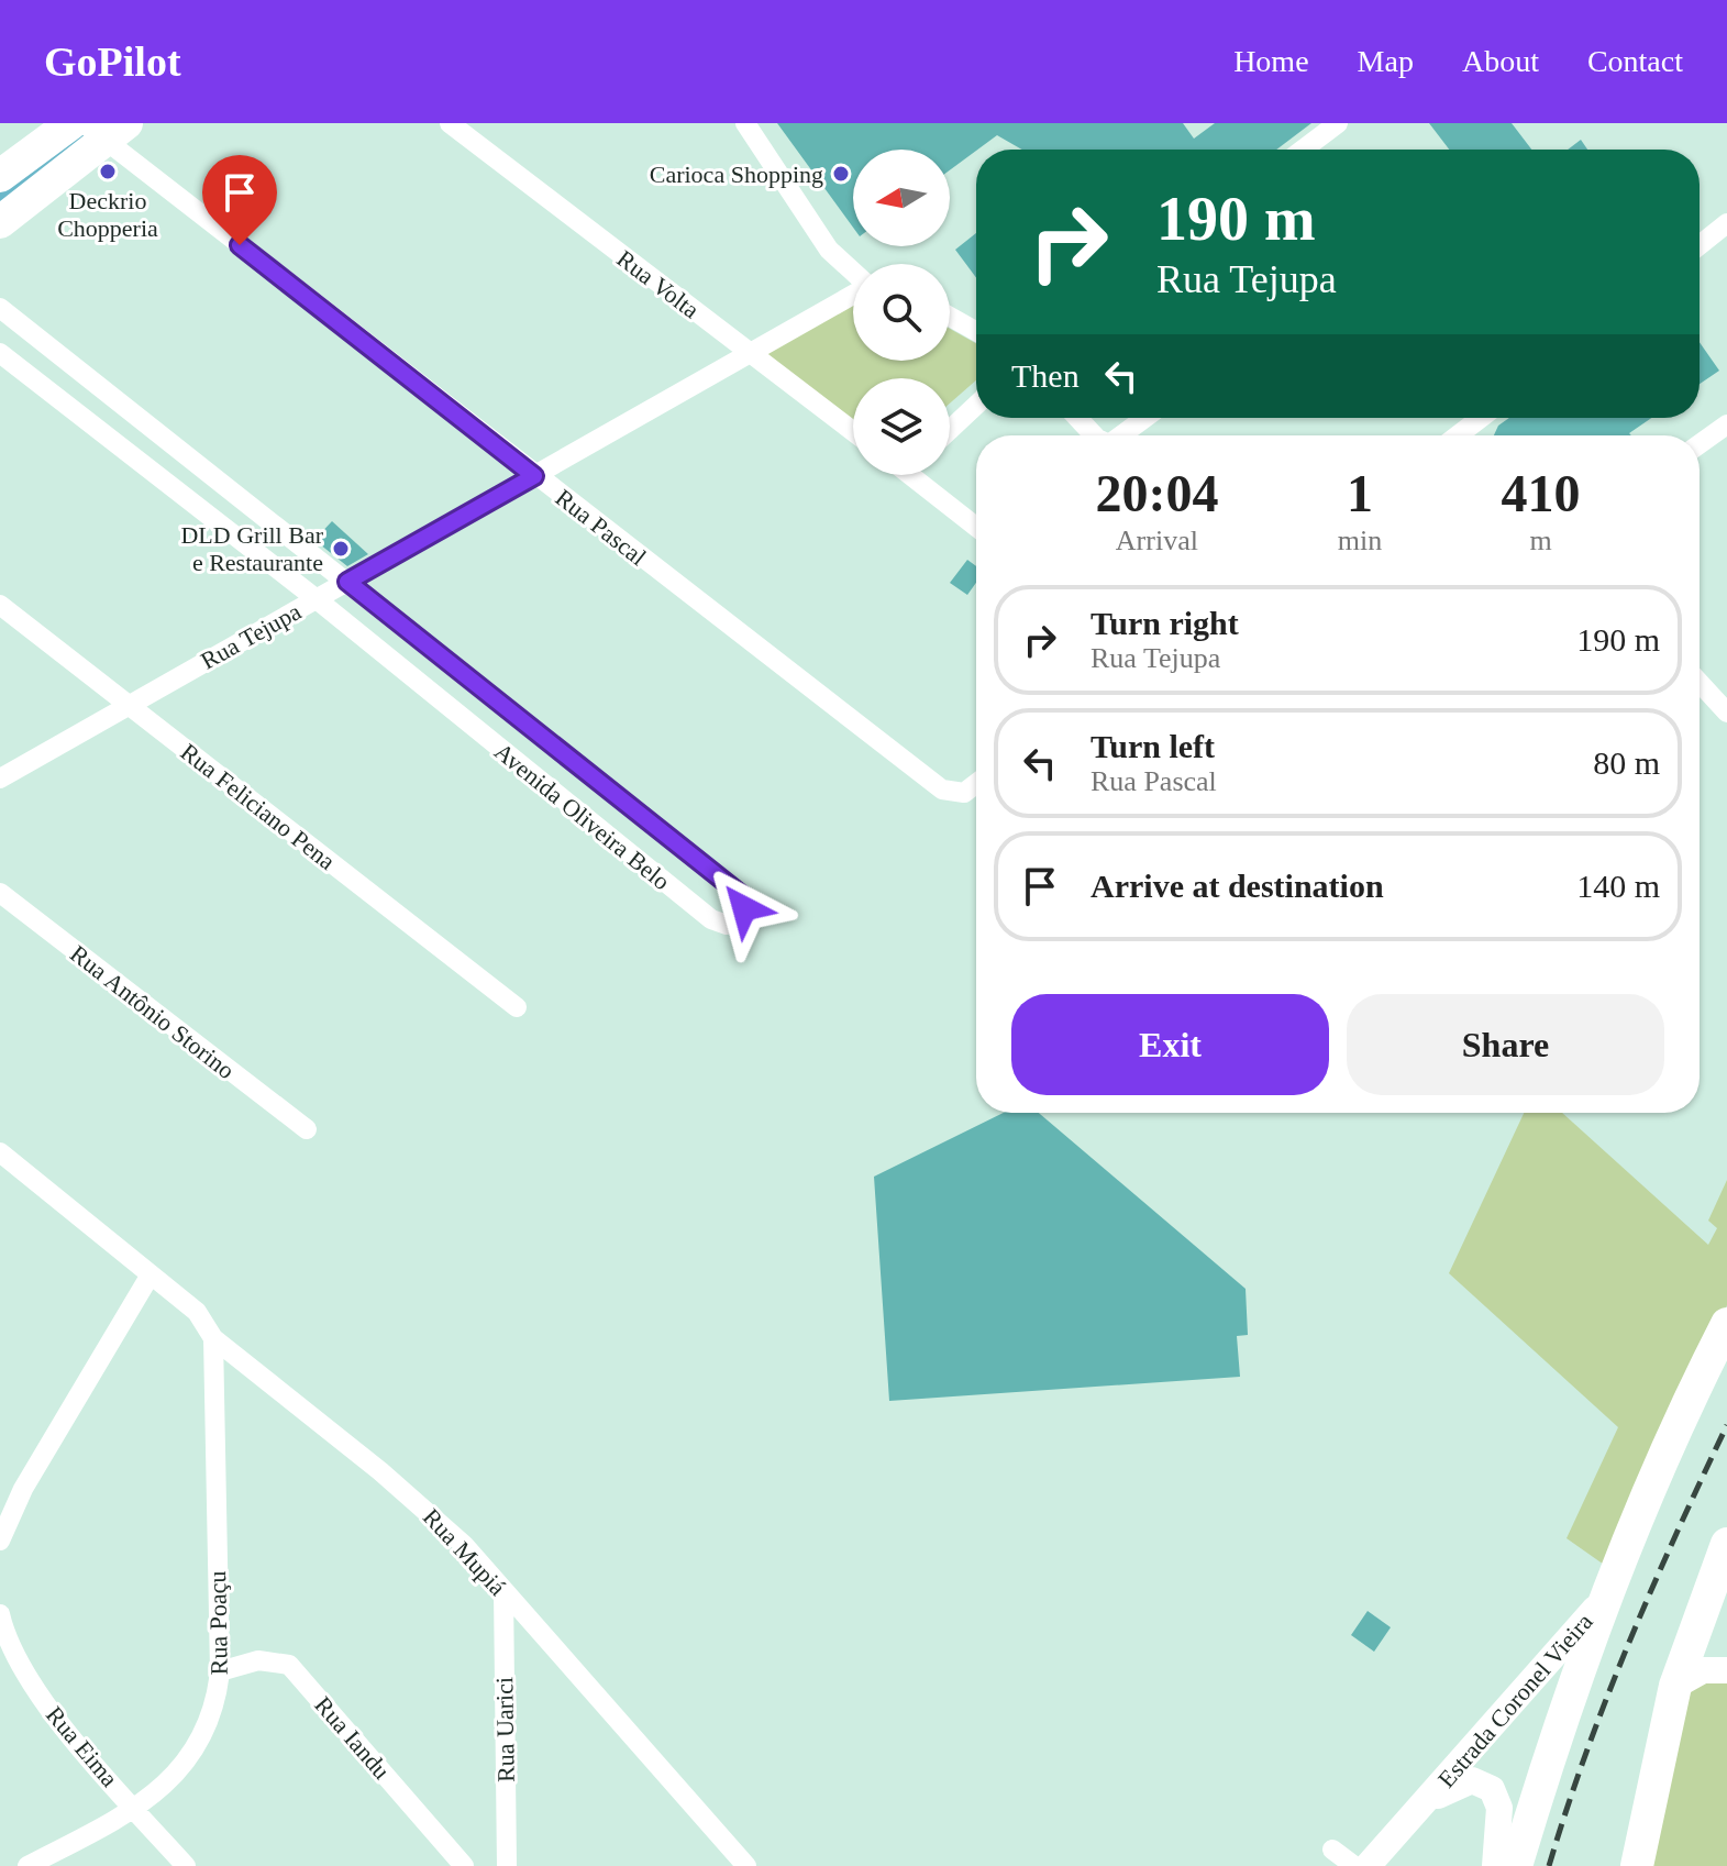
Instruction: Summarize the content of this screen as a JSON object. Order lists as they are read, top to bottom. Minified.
{"streets":{"street":["Rua Volta","Rua Pascal","Rua Tejupa","Rua Feliciano Pena","Avenida Oliveira Belo","Rua Antônio Storino","Rua Mupiá","Rua Poaçu","Estrada Coronel Vieira","Rua Uarici","Rua Iandu","Rua Eima"]},"crossings":[["Rua Volta","Rua Tejupa"],["Rua Pascal","Rua Tejupa"],["Rua Tejupa","Rua Feliciano Pena"],["Rua Tejupa","Avenida Oliveira Belo"],["Rua Mupiá","Rua Poaçu"],["Rua Mupiá","Rua Uarici"],["Rua Poaçu","Rua Iandu"],["Rua Poaçu","Rua Eima"]],"places":["Deckrio Chopperia","Carioca Shopping","DLD Grill Bar e Restaurante"],"north":"left","page":{"header":"GoPilot","nav":["Home","Map","About","Contact"],"turn":["190 m","Rua Tejupa"],"then":"Then","eta":["20:04","Arrival","1","min","410","m"],"list":[{"name":"Turn right","note":"Rua Tejupa","value":"190 m"},{"name":"Turn left","note":"Rua Pascal","value":"80 m"},{"name":"Arrive at destination","value":"140 m"}],"buttons":["Exit","Share"]}}
